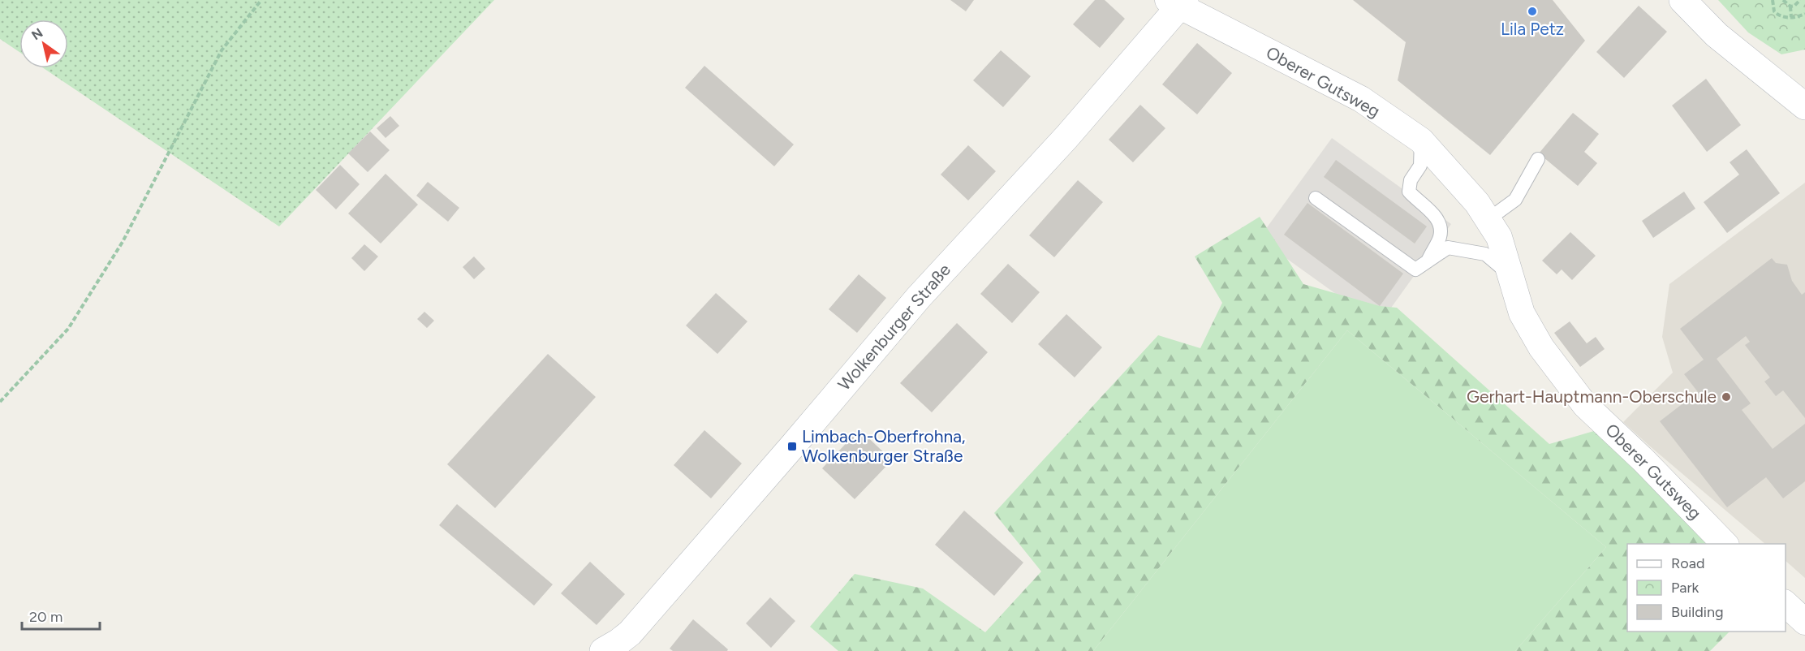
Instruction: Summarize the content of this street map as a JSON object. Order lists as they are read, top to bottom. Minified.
{"streets":{"main road":["Wolkenburger Straße"],"street":["Oberer Gutsweg"]},"crossings":[["Oberer Gutsweg","Wolkenburger Straße"]],"places":{"other":["Lila Petz","Gerhart-Hauptmann-Oberschule"],"transit":["Limbach-Oberfrohna, Wolkenburger Straße"]},"legend":["Road","Park","Building"],"scale_bar":"20 m","north":"top left"}
